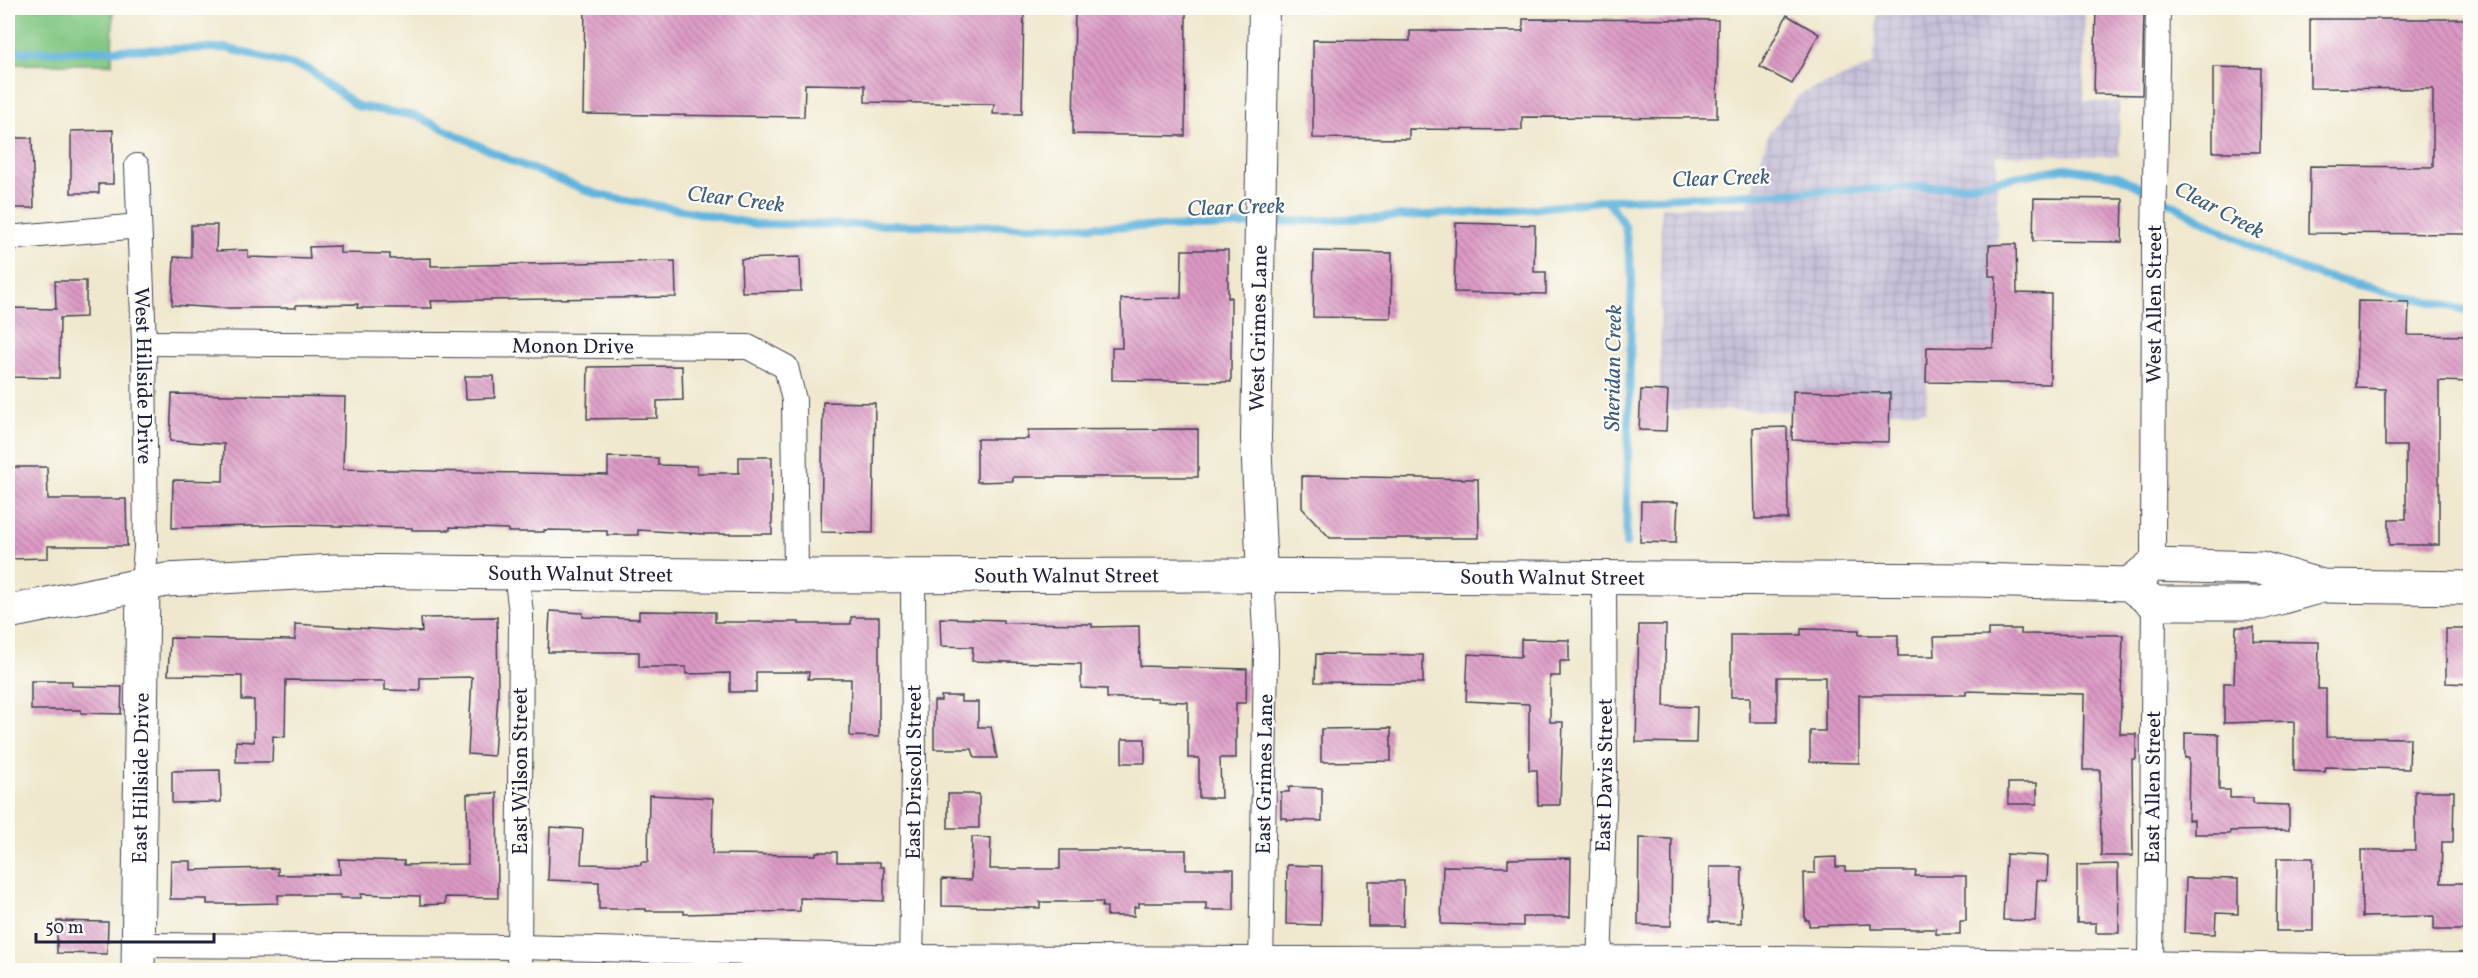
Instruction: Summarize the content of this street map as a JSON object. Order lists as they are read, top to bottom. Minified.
{"streets":{"main road":["South Walnut Street","East Hillside Drive"],"street":["West Allen Street","West Grimes Lane","Monon Drive","West Hillside Drive","East Wilson Street","East Driscoll Street","East Grimes Lane","East Davis Street","East Allen Street"]},"crossings":[["West Allen Street","South Walnut Street"],["West Allen Street","East Allen Street"],["West Grimes Lane","South Walnut Street"],["West Grimes Lane","East Grimes Lane"],["Monon Drive","West Hillside Drive"],["Monon Drive","South Walnut Street"],["West Hillside Drive","South Walnut Street"],["West Hillside Drive","East Hillside Drive"],["South Walnut Street","East Wilson Street"],["South Walnut Street","East Driscoll Street"],["South Walnut Street","East Grimes Lane"],["South Walnut Street","East Davis Street"],["South Walnut Street","East Hillside Drive"],["South Walnut Street","East Allen Street"]],"water":["Clear Creek","Sheridan Creek"],"scale_bar":"50 m"}
